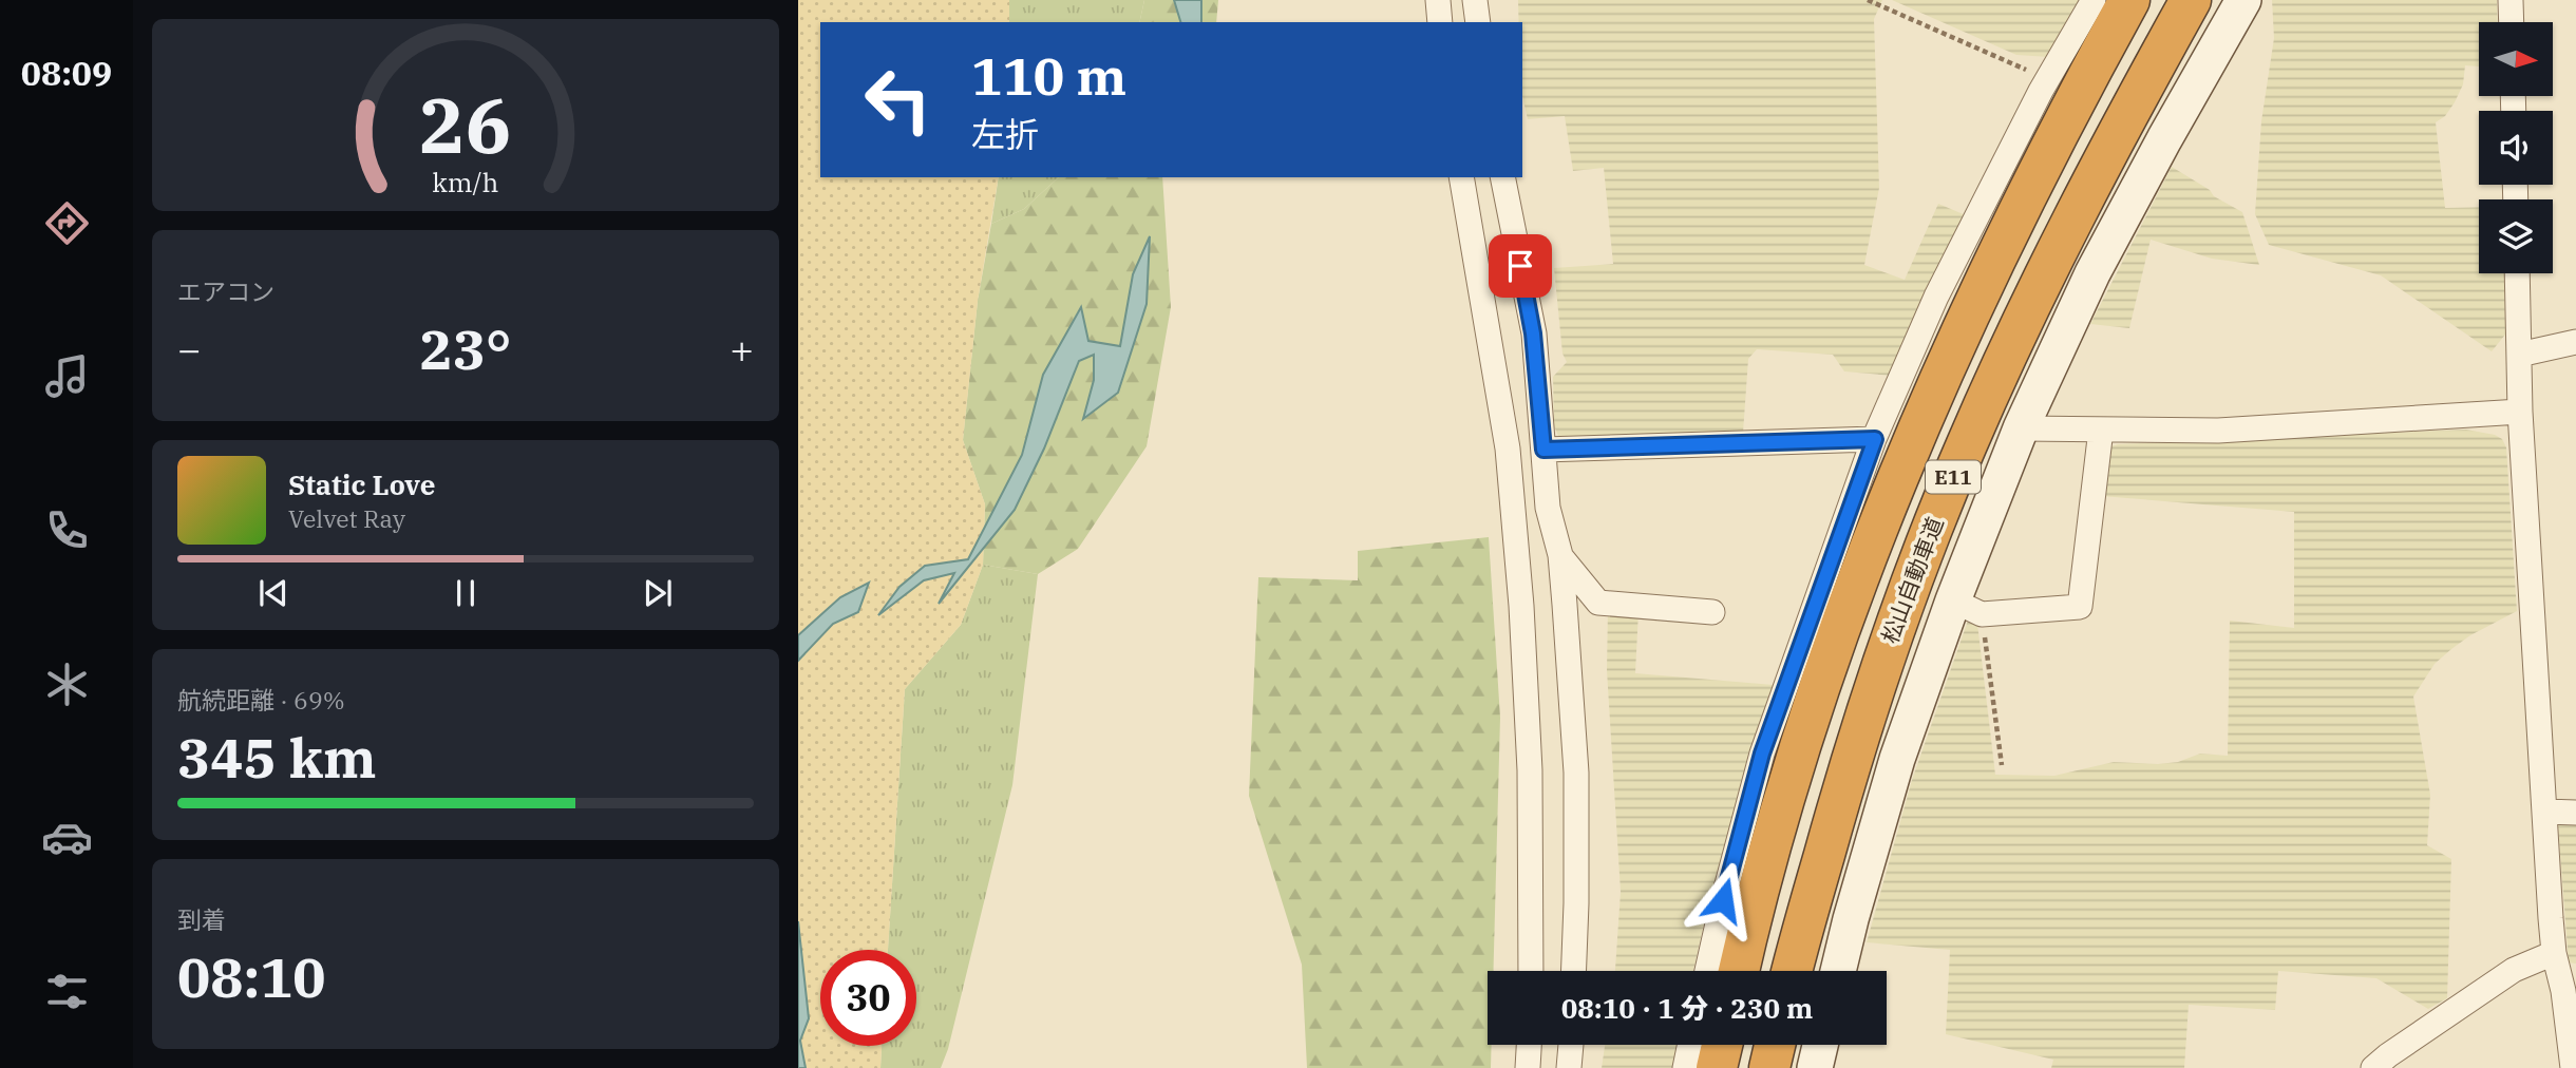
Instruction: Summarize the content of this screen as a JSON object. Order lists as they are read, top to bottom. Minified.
{"streets":{"highway":["E11","松山自動車道"]},"north":"right","page":{"tabs":"08:09","turn":["110 m","左折"],"tile":["エアコン",["航続距離 · 69%","345 km"],["到着","08:10"]],"heat":["−","23°","+"],"song":["Static Love","Velvet Ray"],"limit":"30","trip":"08:10 · 1 分 · 230 m","gauge":["26","km/h"]}}
